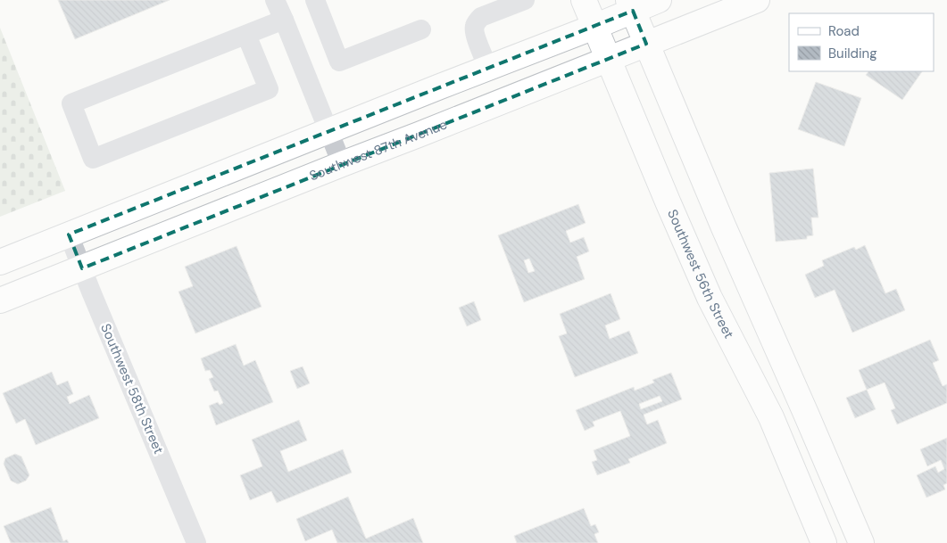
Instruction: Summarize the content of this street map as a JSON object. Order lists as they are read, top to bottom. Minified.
{"streets":{"main road":["Southwest 87th Avenue","Southwest 56th Street"],"street":["Southwest 58th Street"]},"crossings":[["Southwest 87th Avenue","Southwest 56th Street"],["Southwest 87th Avenue","Southwest 58th Street"]],"legend":["Road","Building"]}
